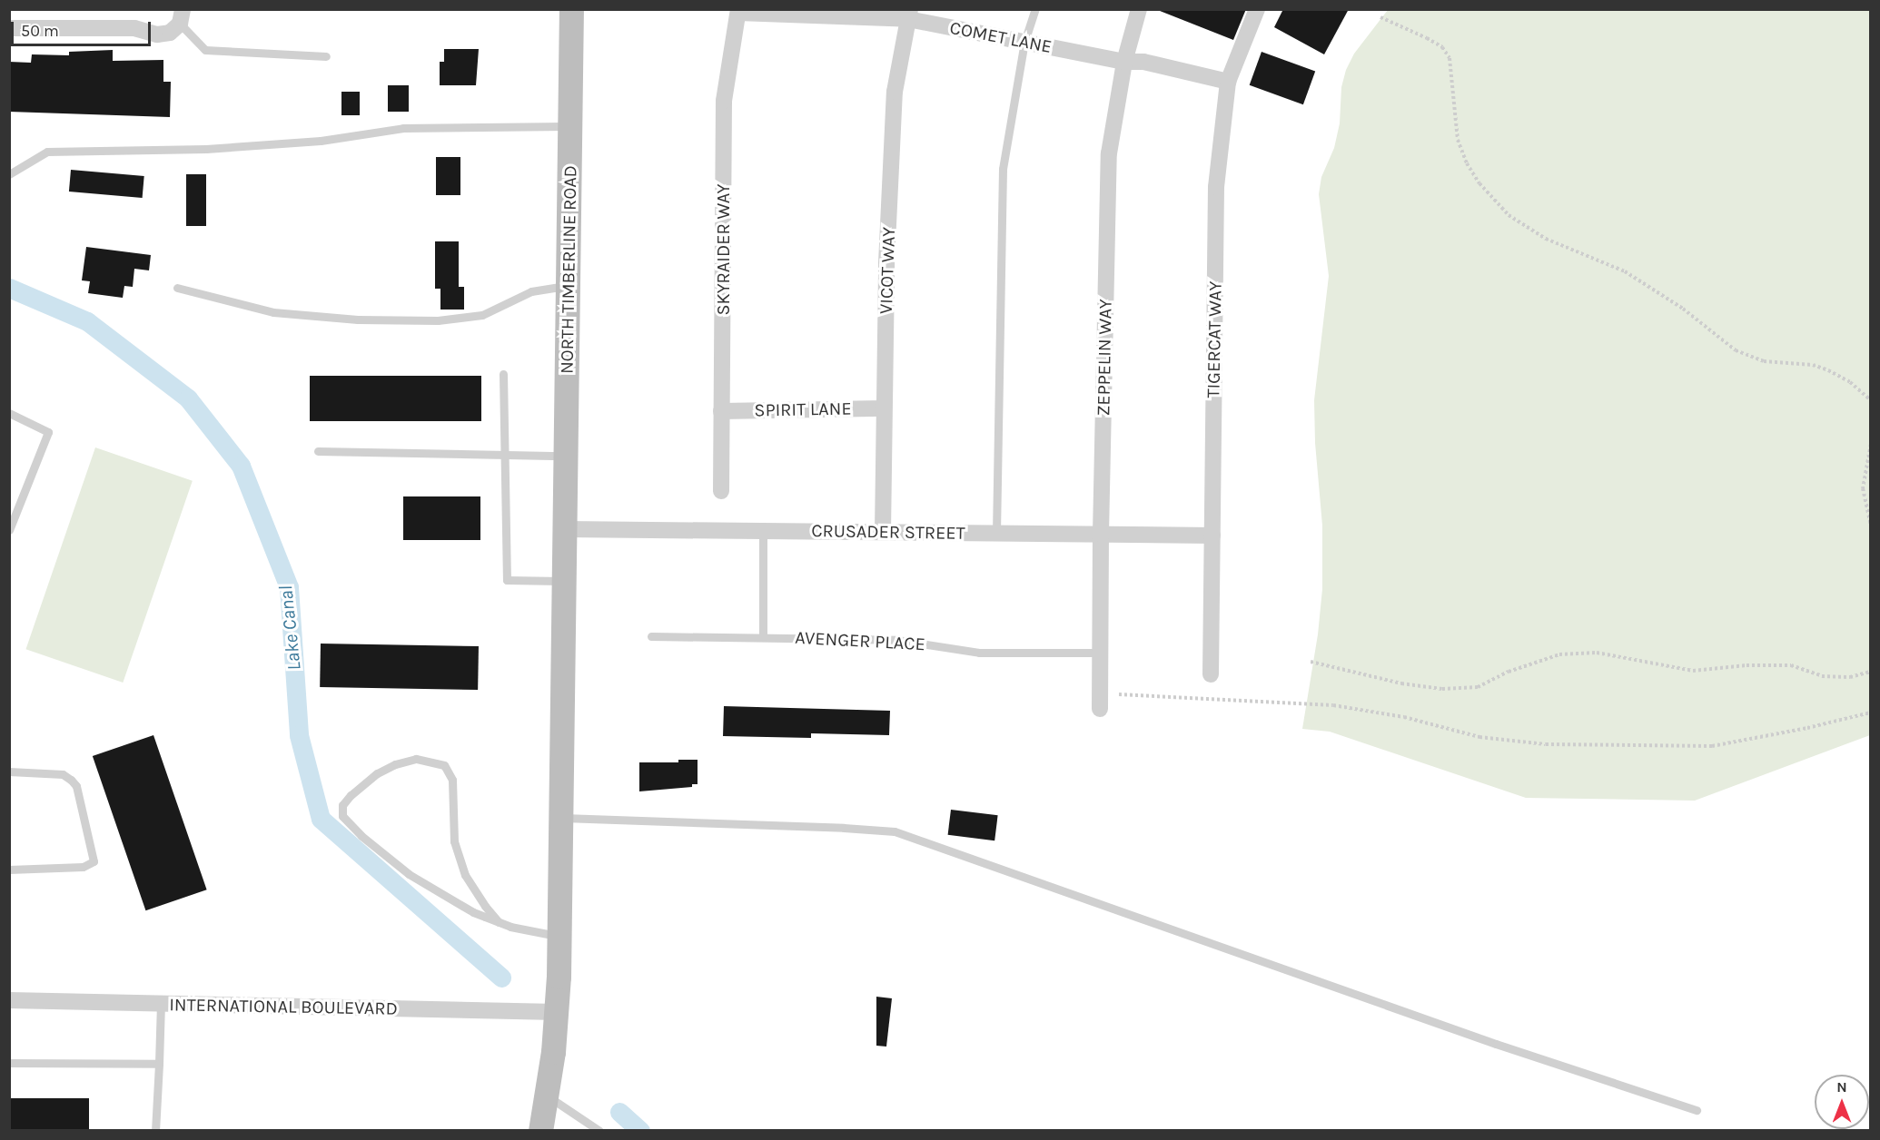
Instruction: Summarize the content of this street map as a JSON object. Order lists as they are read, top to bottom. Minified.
{"streets":{"main road":["NORTH TIMBERLINE ROAD"],"street":["COMET LANE","SKYRAIDER WAY","VICOT WAY","TIGERCAT WAY","ZEPPELIN WAY","SPIRIT LANE","CRUSADER STREET","INTERNATIONAL BOULEVARD"],"lane":["AVENGER PLACE"]},"crossings":[["COMET LANE","SKYRAIDER WAY"],["COMET LANE","VICOT WAY"],["COMET LANE","TIGERCAT WAY"],["COMET LANE","ZEPPELIN WAY"],["SKYRAIDER WAY","SPIRIT LANE"],["NORTH TIMBERLINE ROAD","CRUSADER STREET"],["NORTH TIMBERLINE ROAD","INTERNATIONAL BOULEVARD"],["VICOT WAY","SPIRIT LANE"],["VICOT WAY","CRUSADER STREET"],["TIGERCAT WAY","CRUSADER STREET"],["ZEPPELIN WAY","CRUSADER STREET"],["ZEPPELIN WAY","AVENGER PLACE"]],"water":["Lake Canal"],"scale_bar":"50 m","north":"top"}
